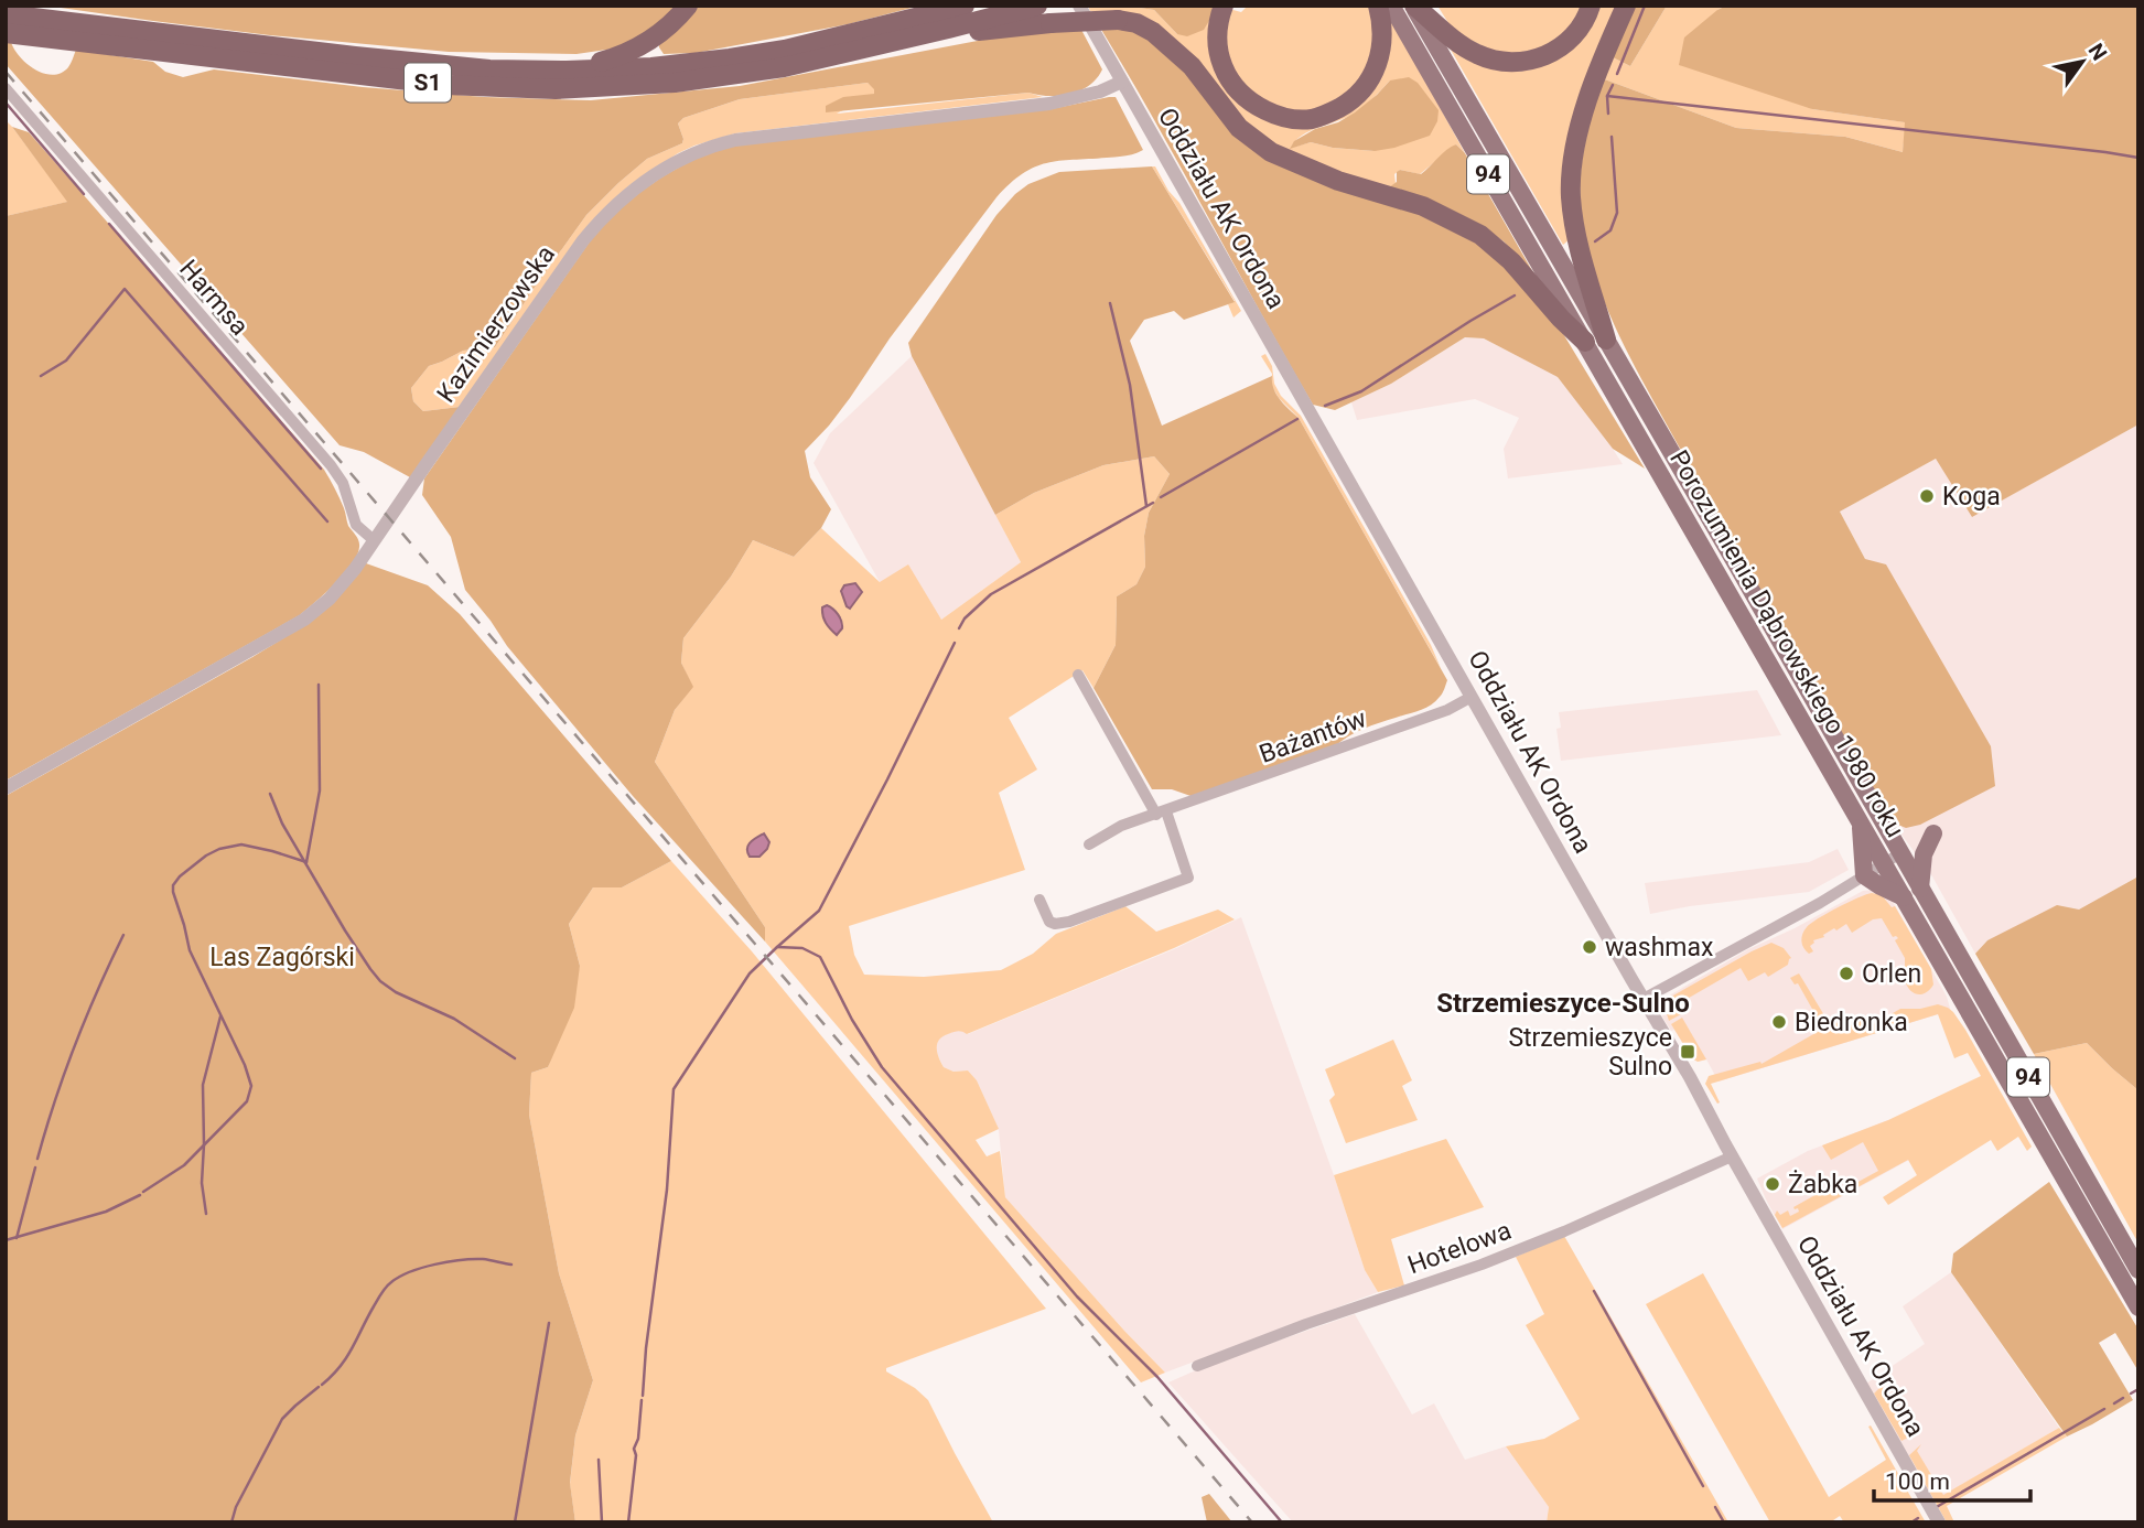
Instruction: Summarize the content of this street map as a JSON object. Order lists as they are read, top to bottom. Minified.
{"streets":{"highway":["S1"],"main road":["94","Porozumienia Dąbrowskiego 1980 roku"],"street":["Oddziału AK Ordona","Harmsa","Kazimierzowska","Bażantów","Hotelowa"]},"crossings":[["Oddziału AK Ordona","Kazimierzowska"],["Oddziału AK Ordona","Bażantów"],["Oddziału AK Ordona","Hotelowa"],["Harmsa","Kazimierzowska"]],"districts":["Strzemieszyce-Sulno"],"parks":["Las Zagórski"],"places":{"other":["Koga","washmax","Orlen","Biedronka","Żabka"],"transit":["Strzemieszyce Sulno"]},"scale_bar":"100 m","north":"top right"}
